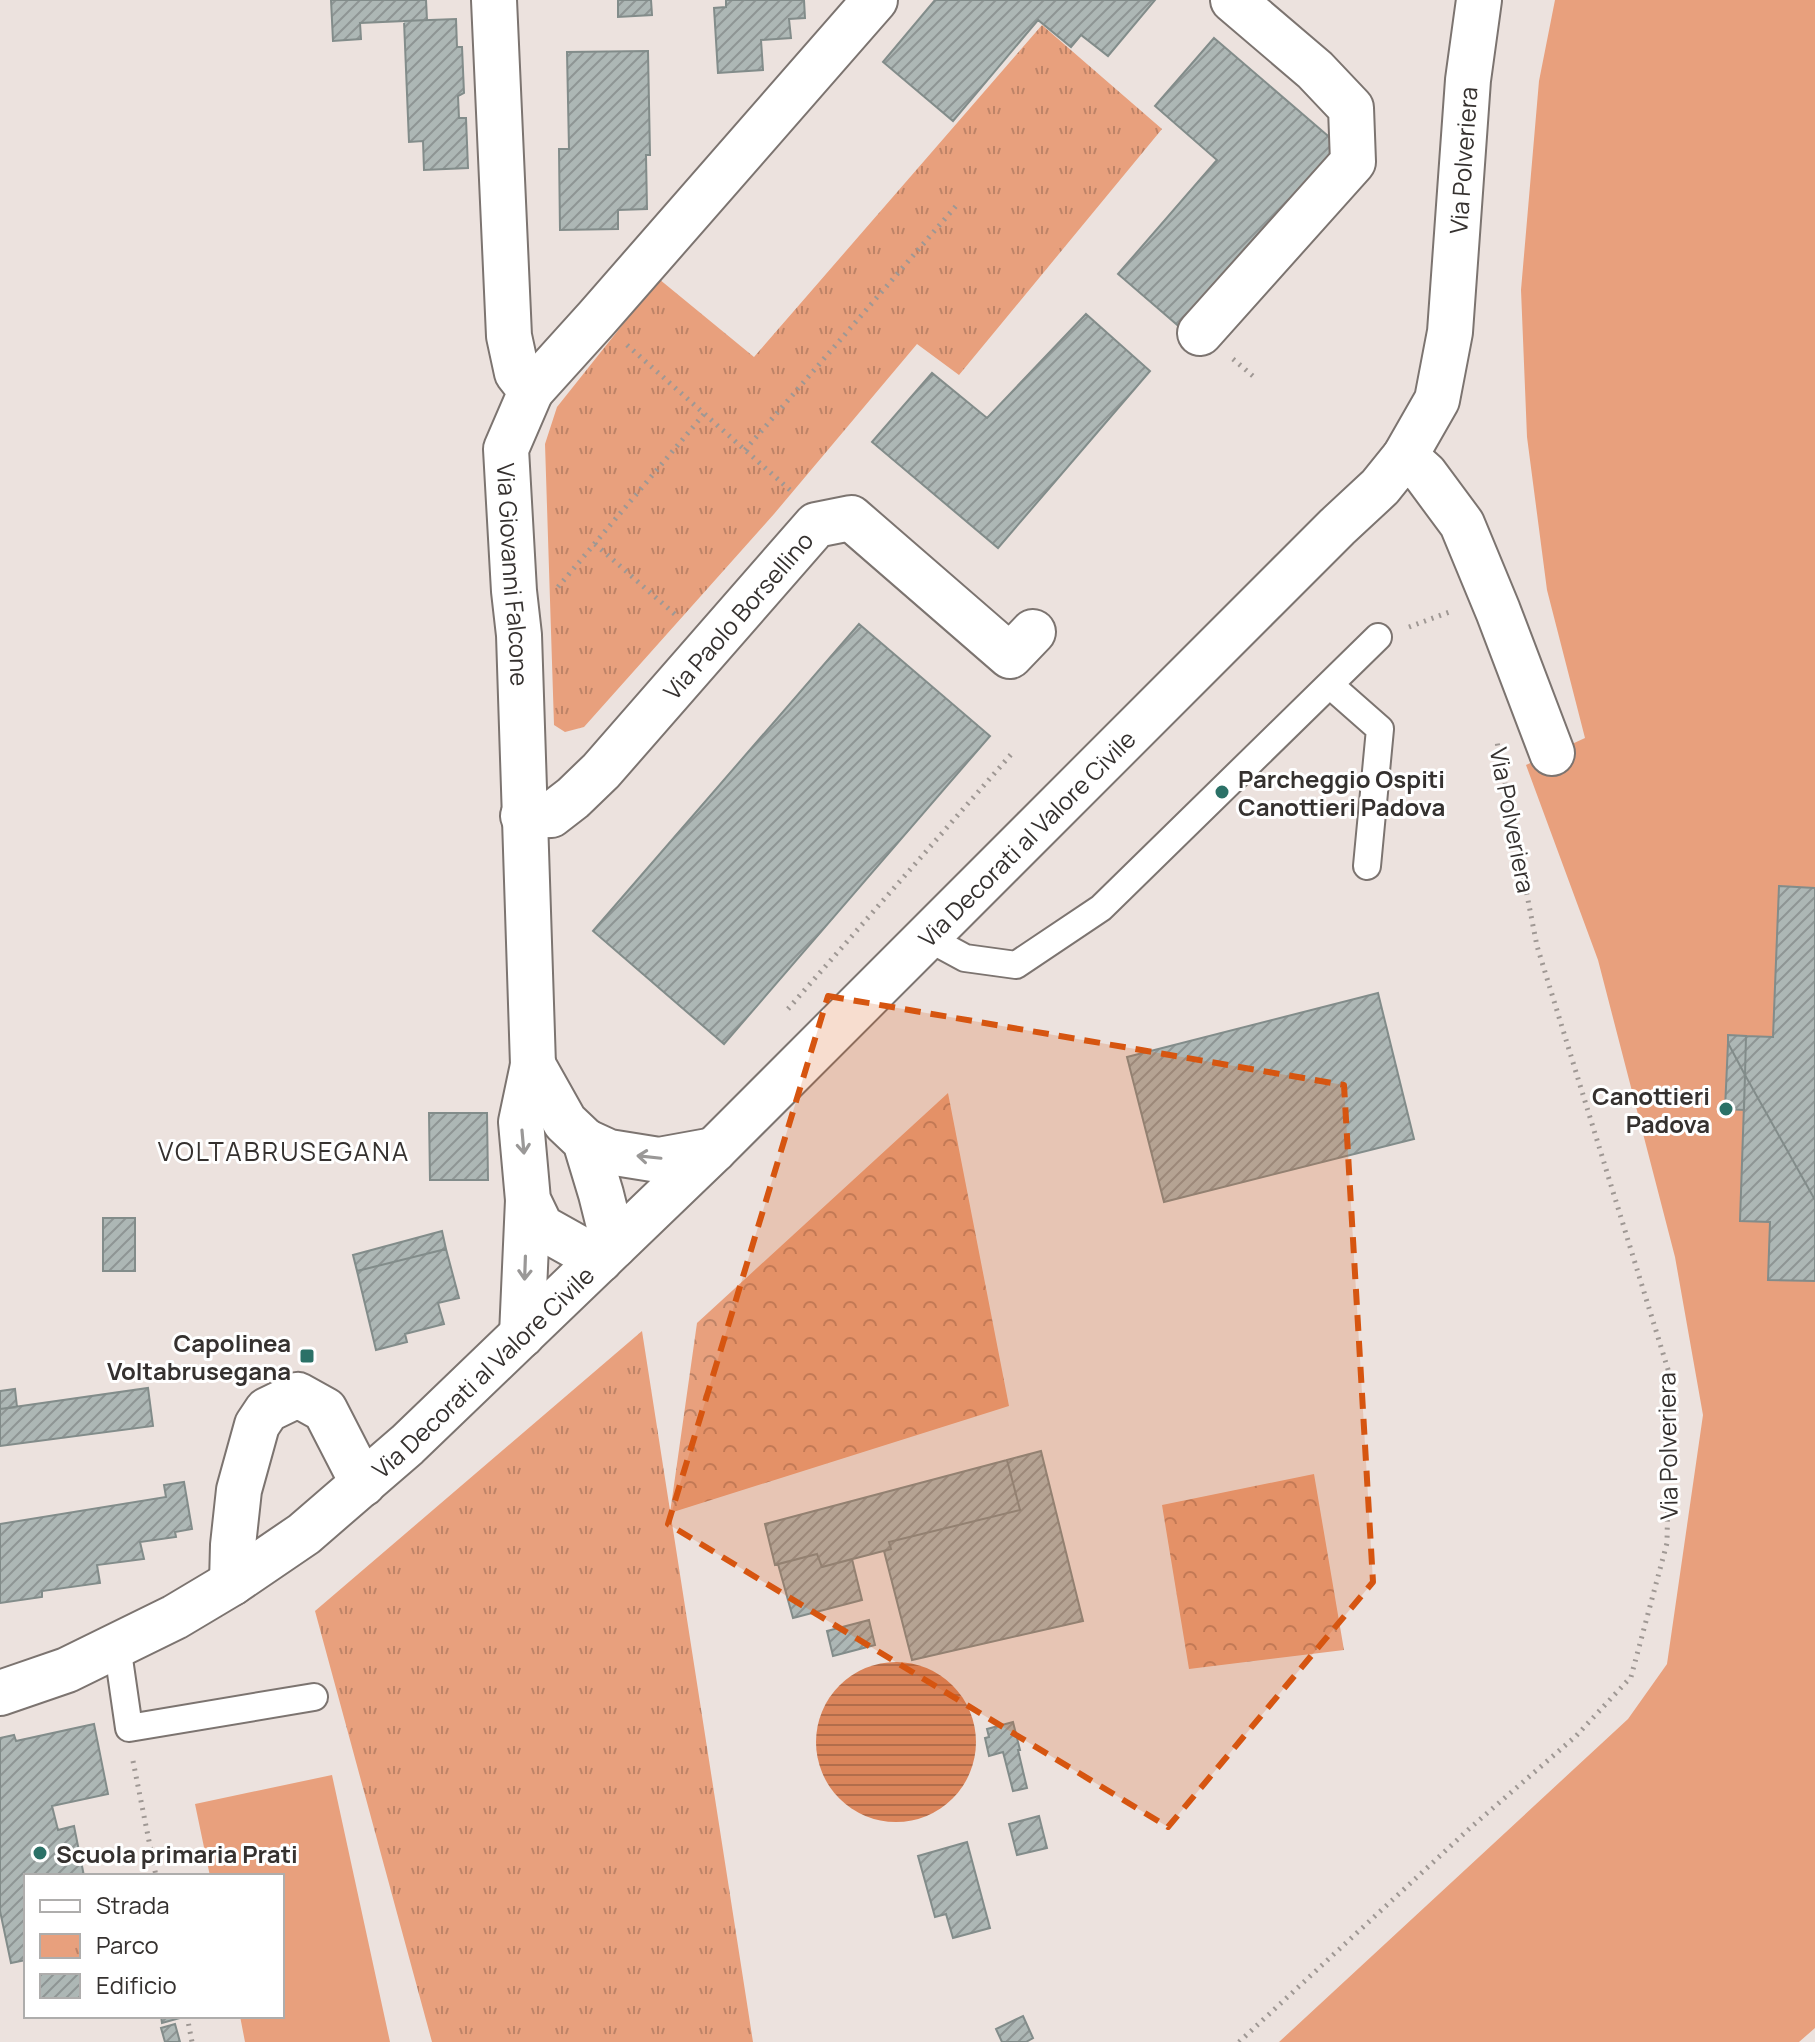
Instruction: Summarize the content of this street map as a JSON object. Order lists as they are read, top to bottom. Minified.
{"streets":{"street":["Via Polveriera","Via Giovanni Falcone","Via Paolo Borsellino","Via Decorati al Valore Civile"]},"crossings":[["Via Polveriera","Via Decorati al Valore Civile"],["Via Giovanni Falcone","Via Paolo Borsellino"],["Via Giovanni Falcone","Via Decorati al Valore Civile"]],"districts":["VOLTABRUSEGANA"],"places":{"other":["Parcheggio Ospiti Canottieri Padova","Canottieri Padova","Scuola primaria Prati"],"transit":["Capolinea Voltabrusegana"]},"legend":["Strada","Parco","Edificio"]}
